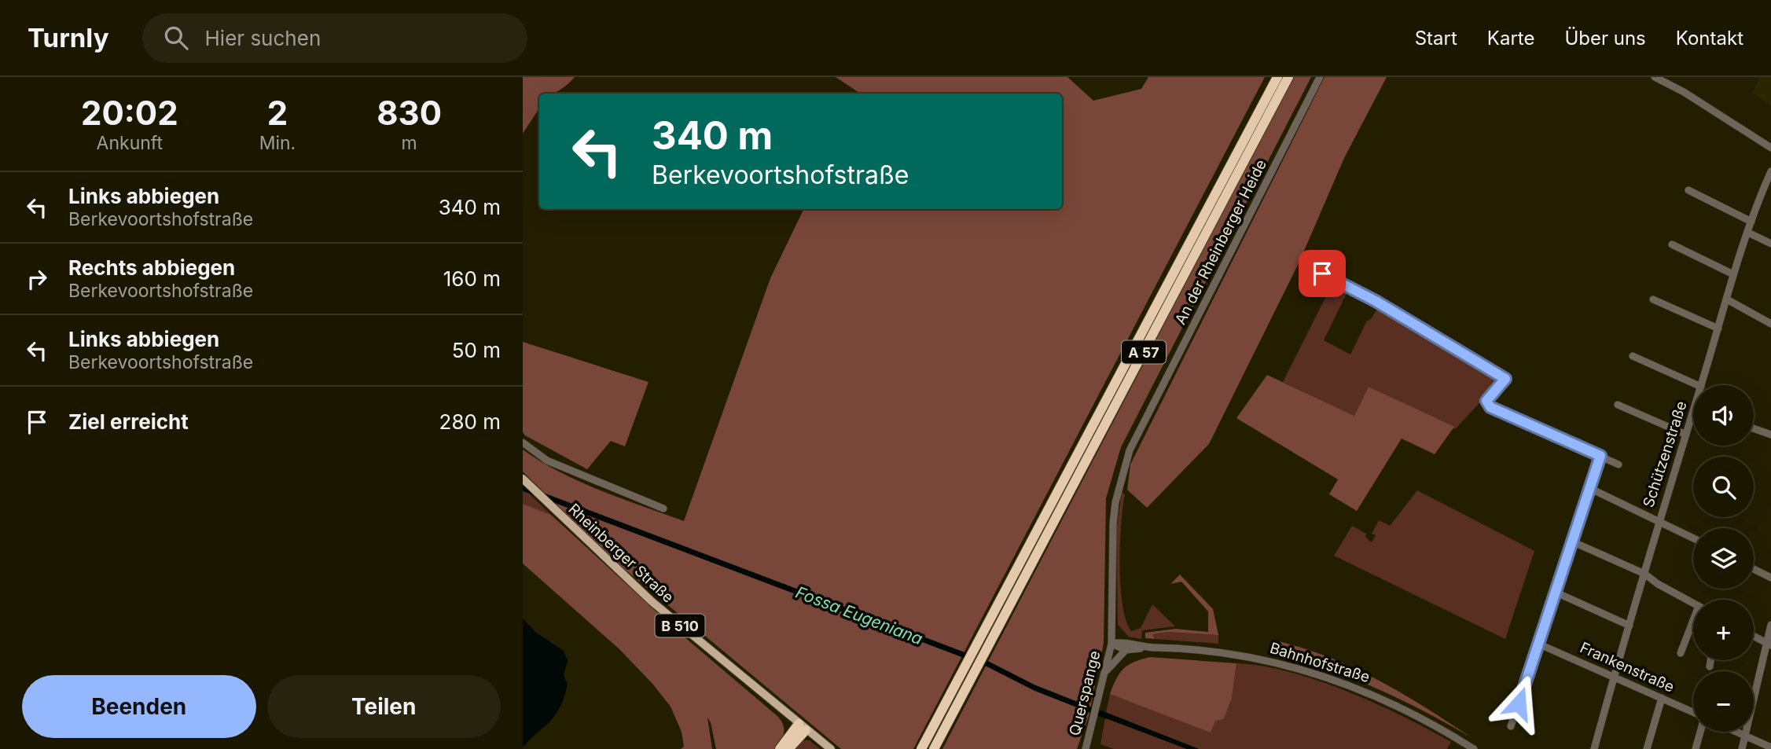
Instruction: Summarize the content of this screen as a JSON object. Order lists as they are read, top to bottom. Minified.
{"streets":{"highway":["A 57"],"main road":["Rheinberger Straße","B 510"],"street":["An der Rheinberger Heide","Schützenstraße","Bahnhofstraße","Frankenstraße","Querspange"]},"crossings":[["An der Rheinberger Heide","Bahnhofstraße"],["An der Rheinberger Heide","Querspange"],["Schützenstraße","Frankenstraße"],["Bahnhofstraße","Querspange"]],"water":["Fossa Eugeniana"],"page":{"header":"Turnly","search":"Hier suchen","nav":["Start","Karte","Über uns","Kontakt"],"eta":["20:02","Ankunft","2","Min.","830","m"],"turn":["340 m","Berkevoortshofstraße"],"list":[{"name":"Links abbiegen","note":"Berkevoortshofstraße","value":"340 m"},{"name":"Rechts abbiegen","note":"Berkevoortshofstraße","value":"160 m"},{"name":"Links abbiegen","note":"Berkevoortshofstraße","value":"50 m"},{"name":"Ziel erreicht","value":"280 m"}],"map_buttons":["+","−"],"buttons":["Beenden","Teilen"]}}
